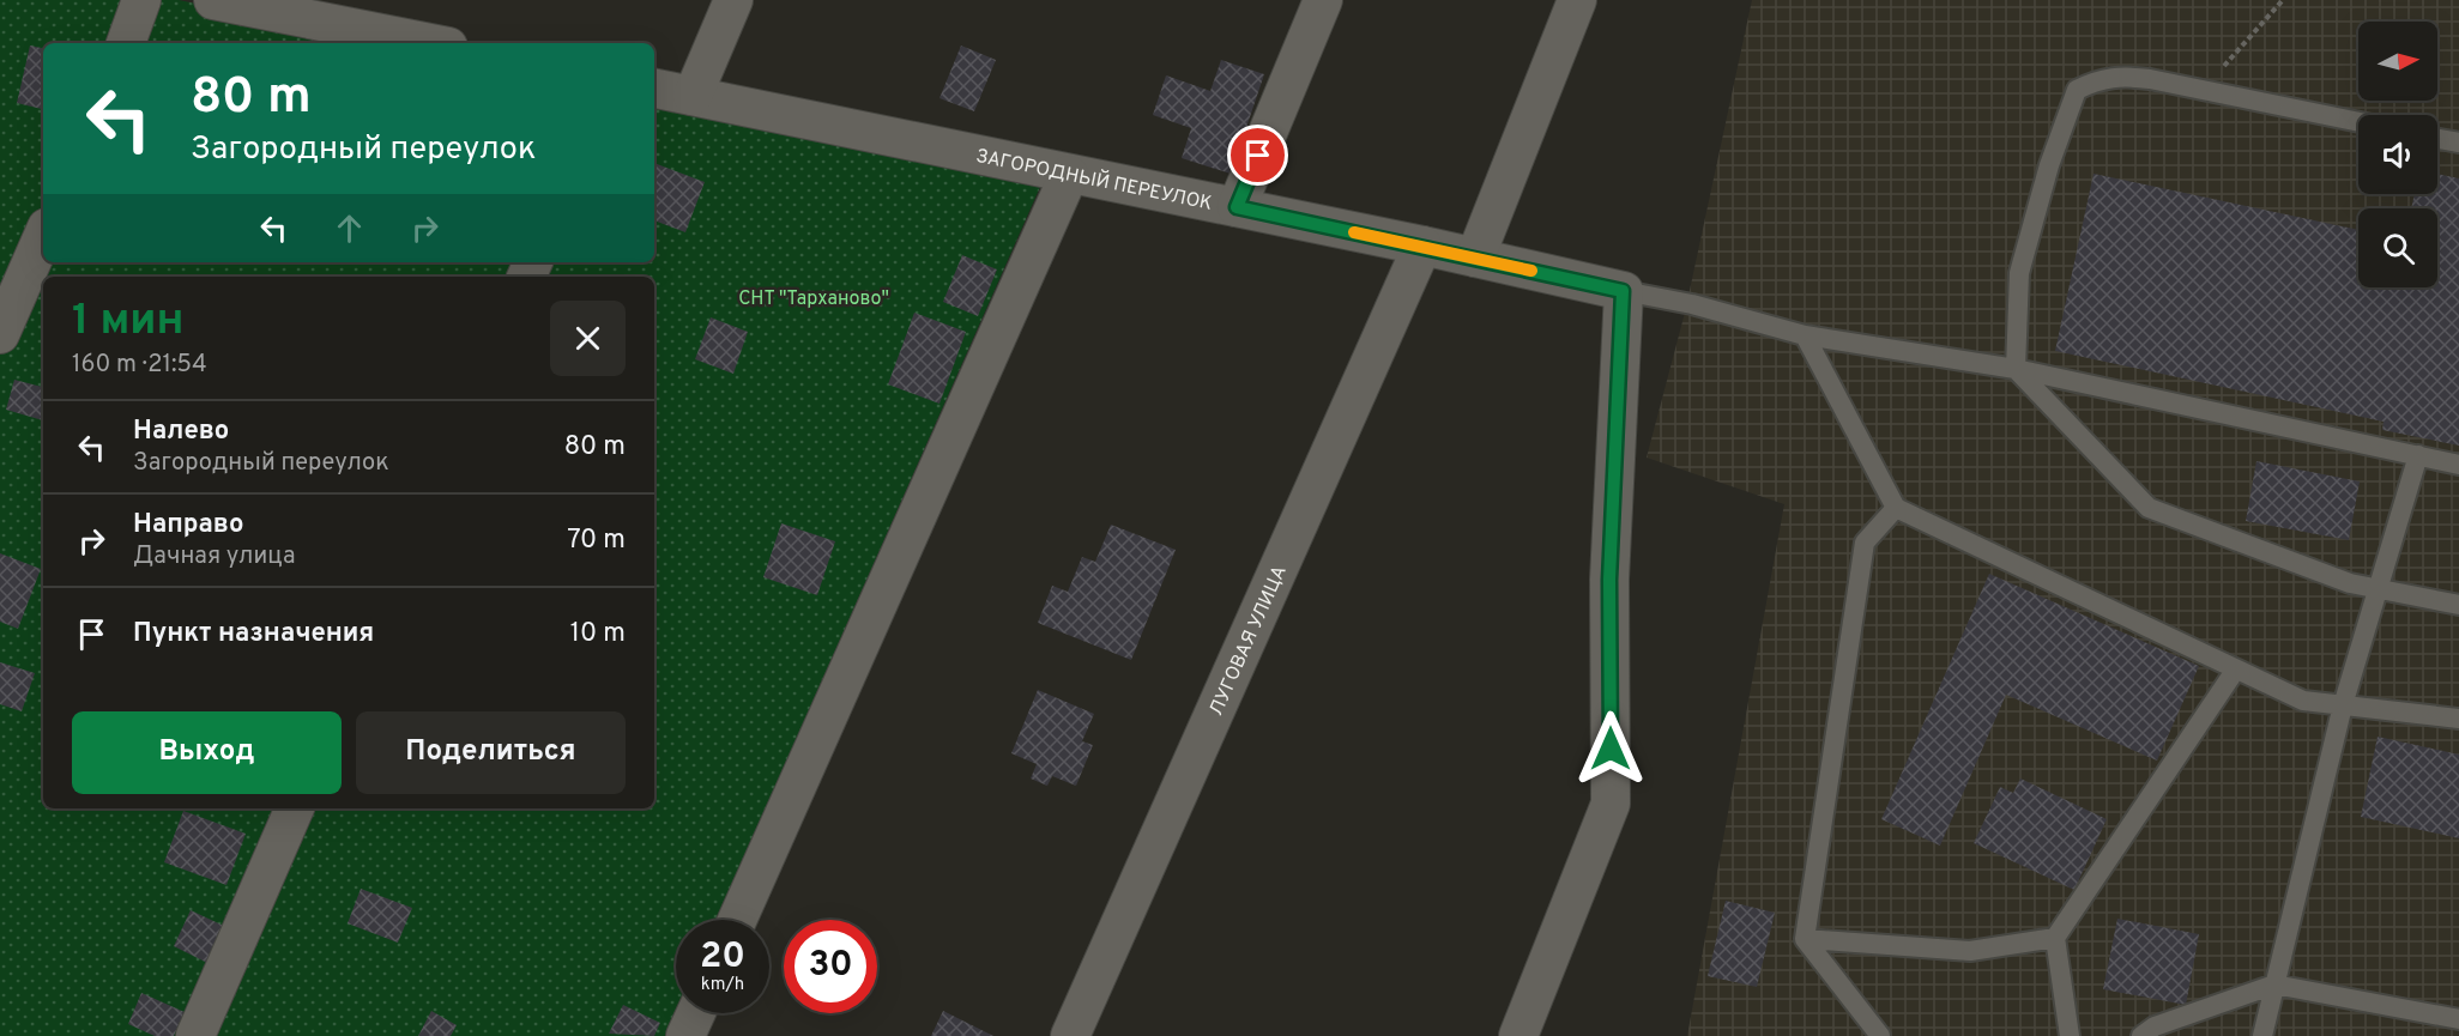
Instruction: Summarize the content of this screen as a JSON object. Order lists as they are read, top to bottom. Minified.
{"streets":{"street":["ЗАГОРОДНЫЙ ПЕРЕУЛОК","ЛУГОВАЯ УЛИЦА"]},"crossings":[["ЗАГОРОДНЫЙ ПЕРЕУЛОК","ЛУГОВАЯ УЛИЦА"]],"parks":["СНТ \"Тарханово\""],"north":"right","page":{"turn":["80 m","Загородный переулок"],"heading":["1 мин","160 m · 21:54"],"list":[{"name":"Налево","note":"Загородный переулок","value":"80 m"},{"name":"Направо","note":"Дачная улица","value":"70 m"},{"name":"Пункт назначения","value":"10 m"}],"buttons":["Выход","Поделиться"],"speed":"20 km/h","limit":"30"}}
